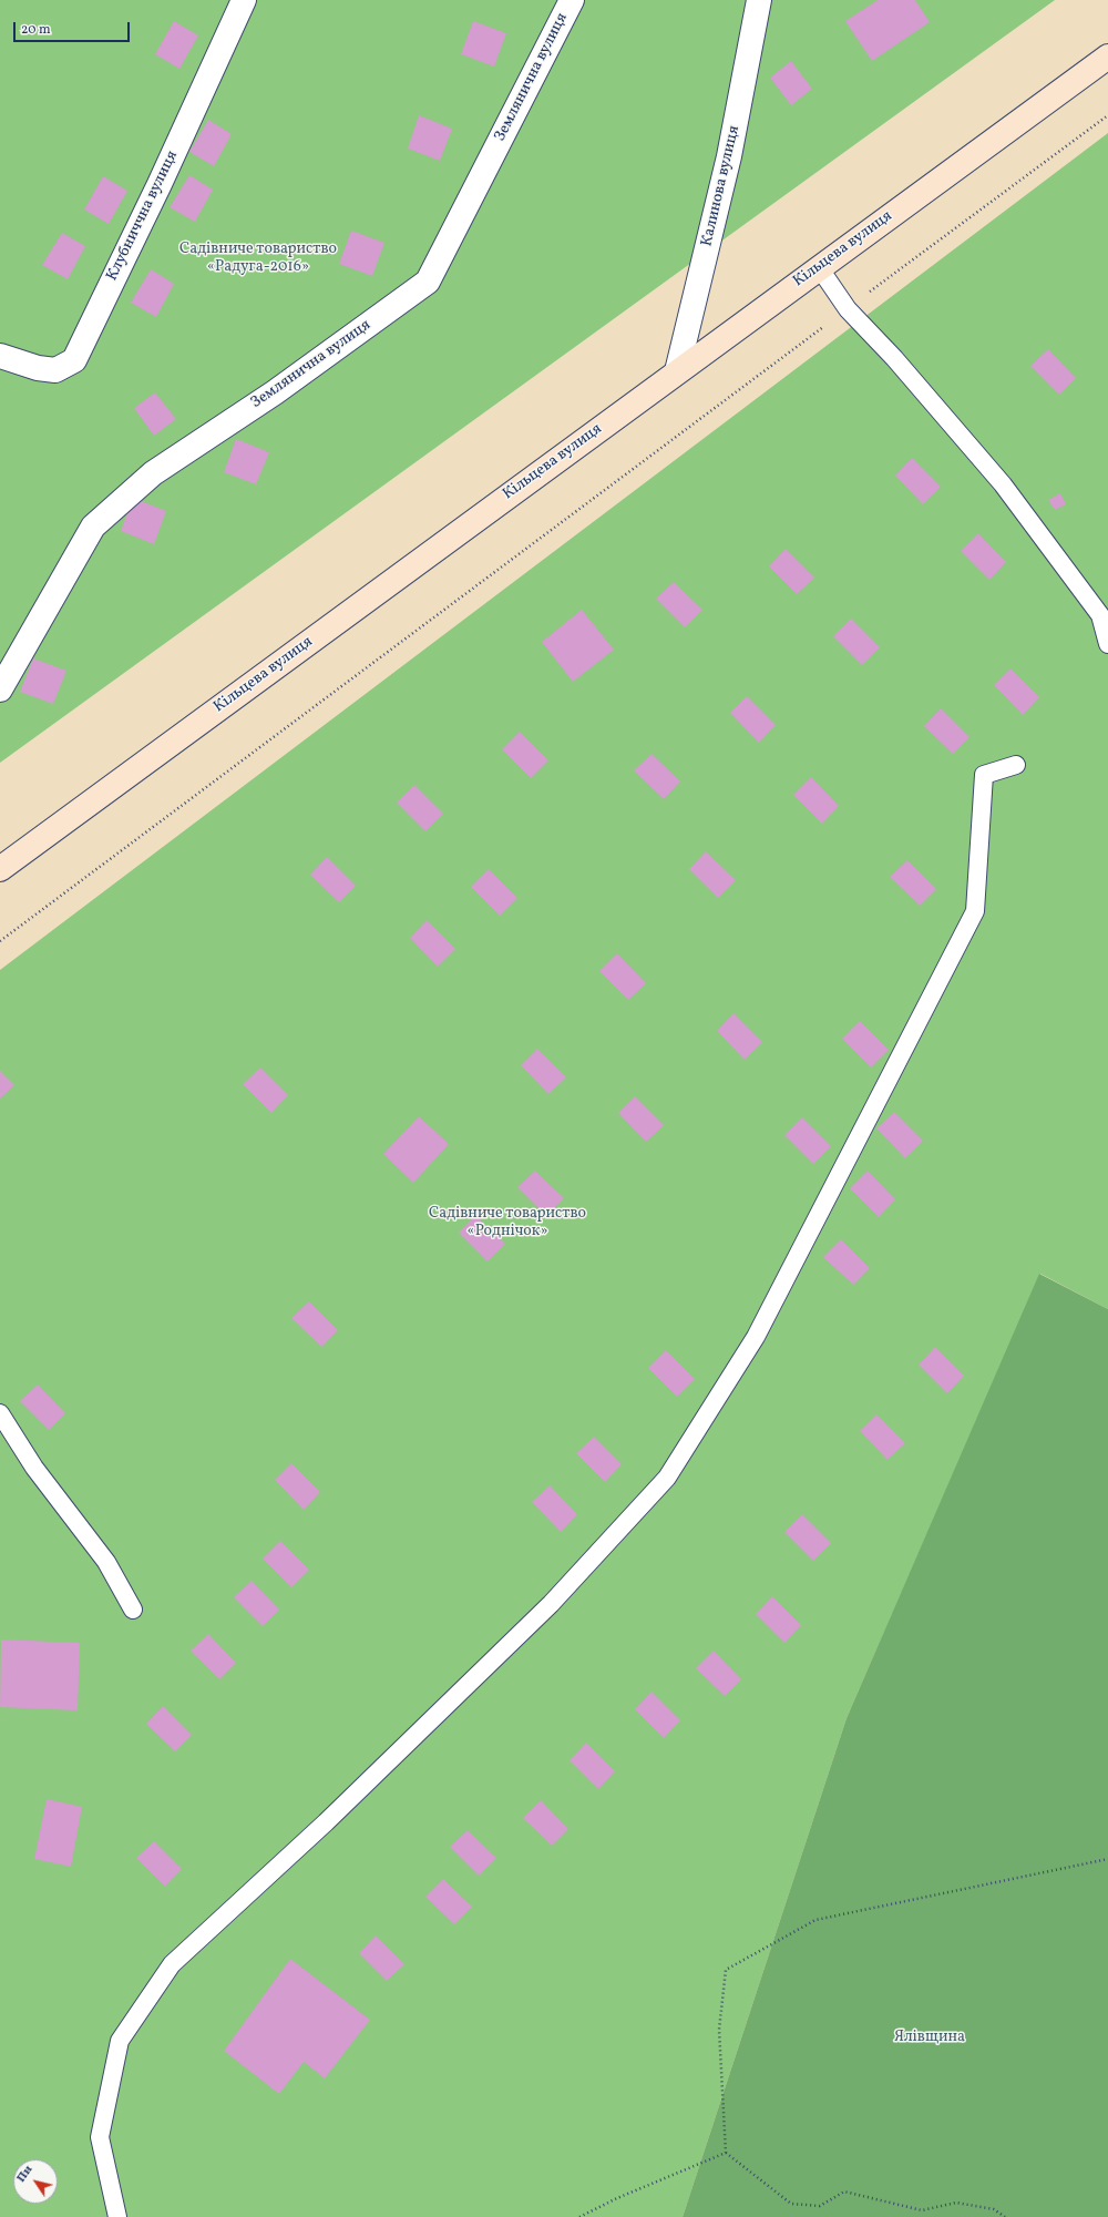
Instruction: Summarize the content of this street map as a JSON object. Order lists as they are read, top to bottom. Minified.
{"streets":{"main road":["Кільцева вулиця"],"street":["Землянична вулиця","Калинова вулиця","Клубниччна вулиця"]},"crossings":[["Калинова вулиця","Кільцева вулиця"]],"parks":["Садівниче товариство «Радуга-2016»","Садівниче товариство «Роднічок»","Ялівщина"],"scale_bar":"20 m","north":"top left"}
